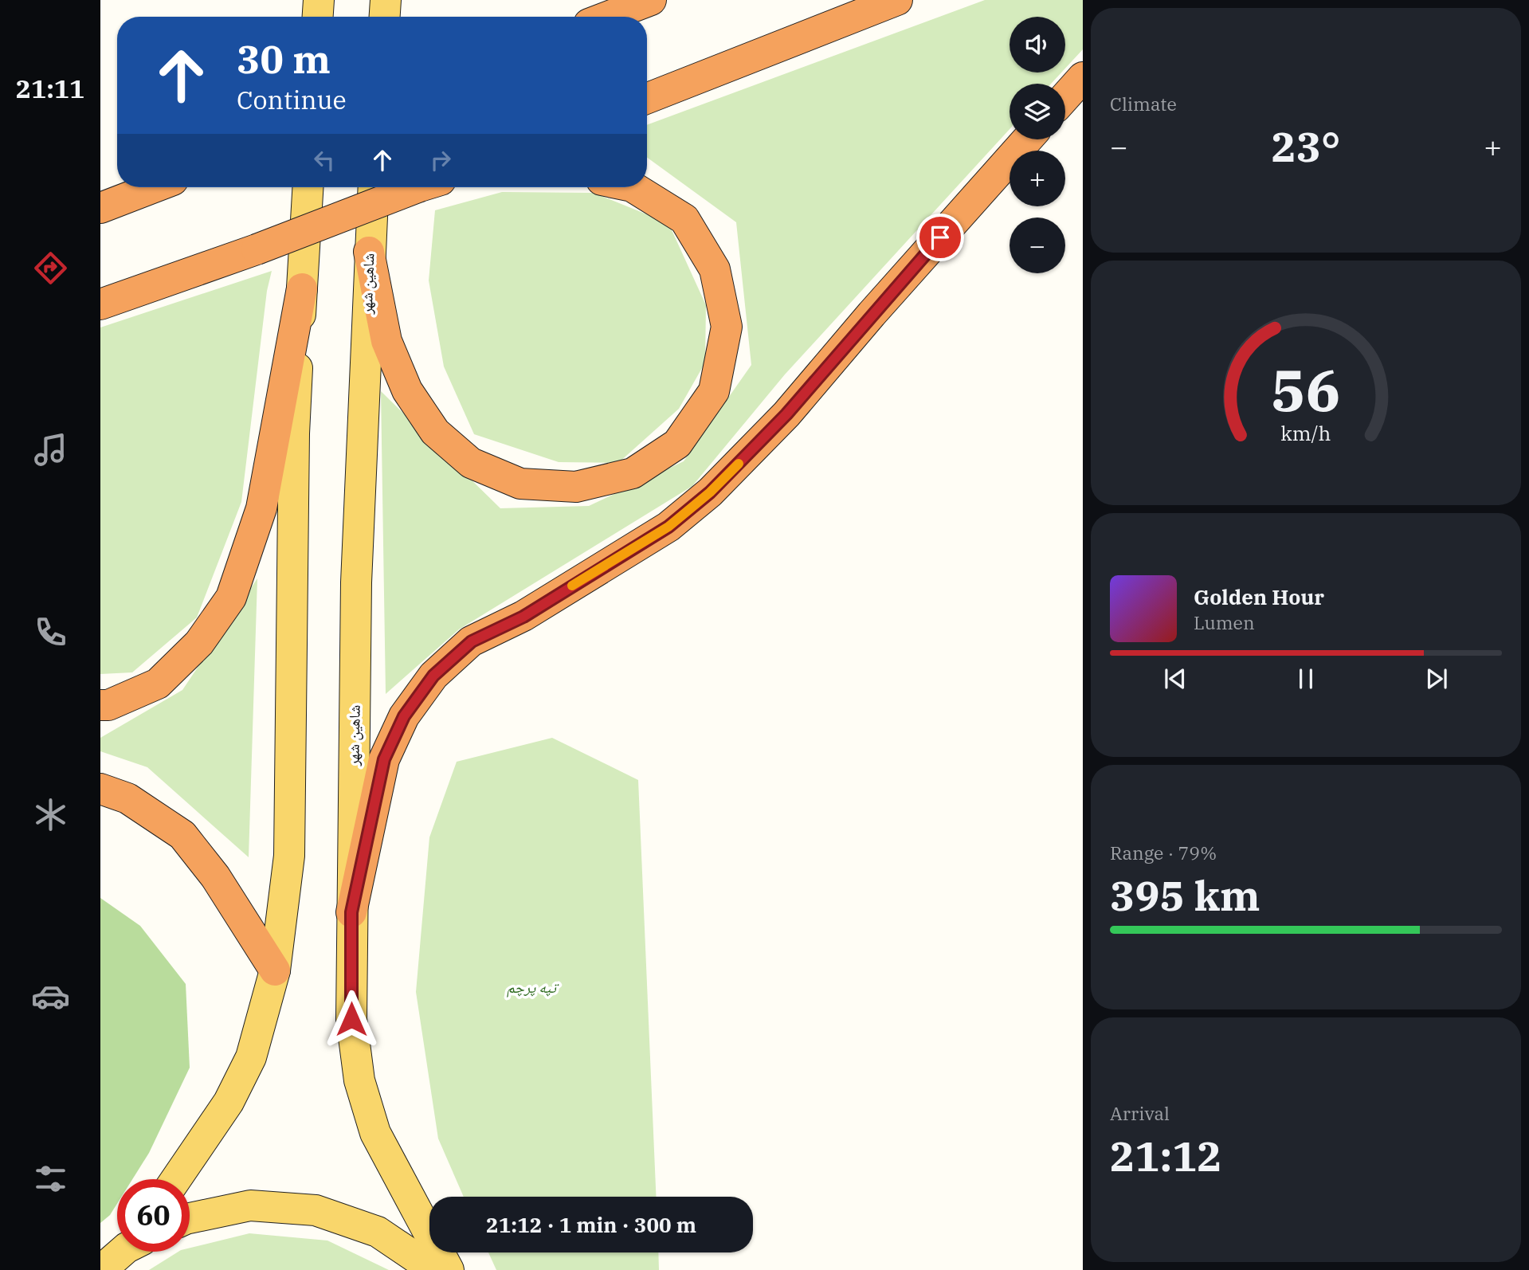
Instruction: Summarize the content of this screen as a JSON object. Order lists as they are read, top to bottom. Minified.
{"streets":{"main road":["شاهین شهر"]},"parks":["تپه پرچم"],"page":{"tabs":"21:11","tile":["Climate",["Range · 79%","395 km"],["Arrival","21:12"]],"map_buttons":["+","−"],"turn":["30 m","Continue"],"heat":["−","23°","+"],"song":["Golden Hour","Lumen"],"limit":"60","trip":"21:12 · 1 min · 300 m","gauge":["56","km/h"]}}
